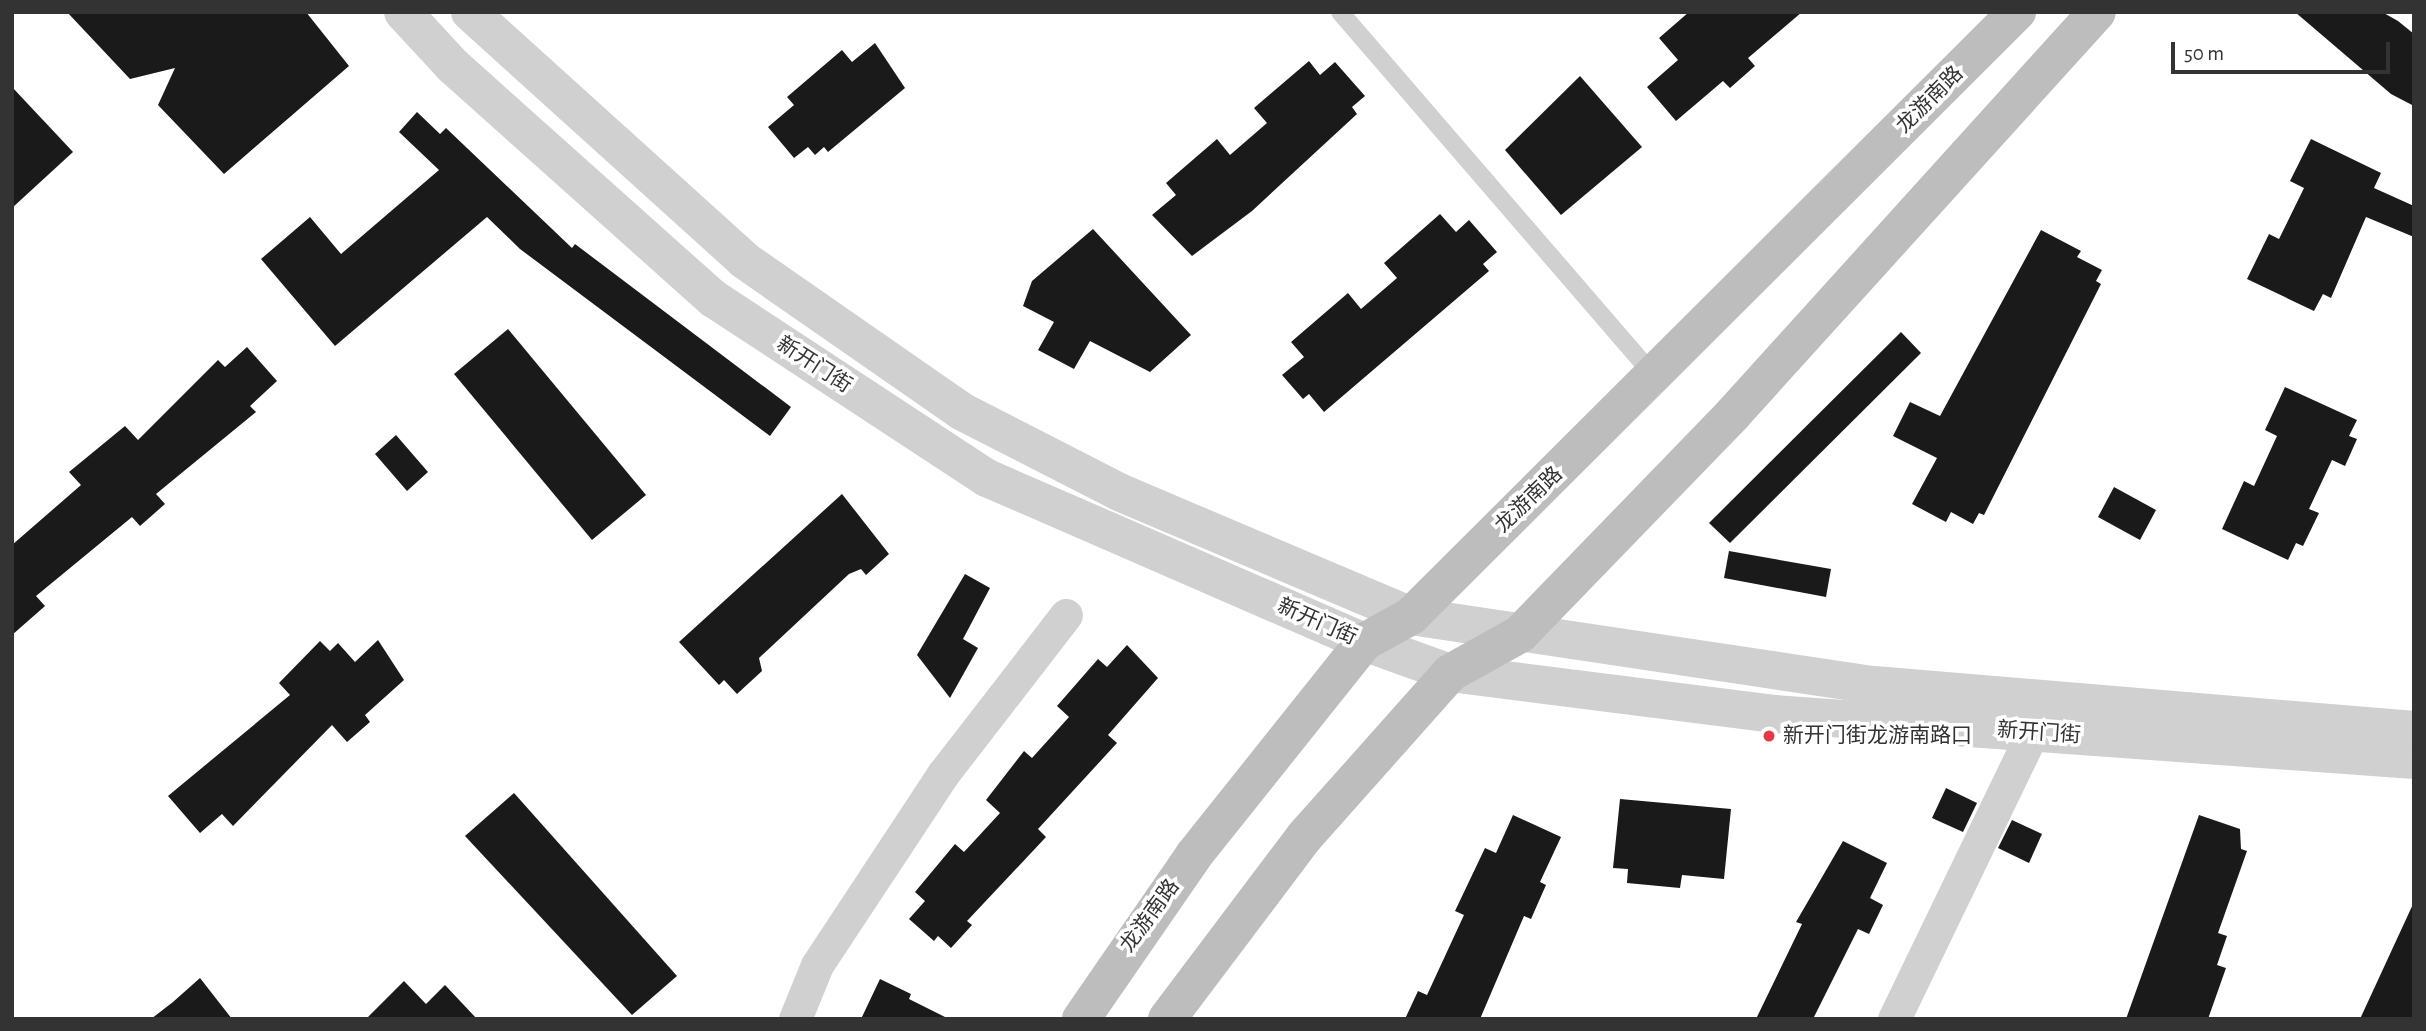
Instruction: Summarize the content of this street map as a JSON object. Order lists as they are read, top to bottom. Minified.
{"streets":{"main road":["龙游南路"],"street":["新开门街"]},"crossings":[["龙游南路","新开门街"]],"places":["新开门街龙游南路口"],"scale_bar":"50 m"}
